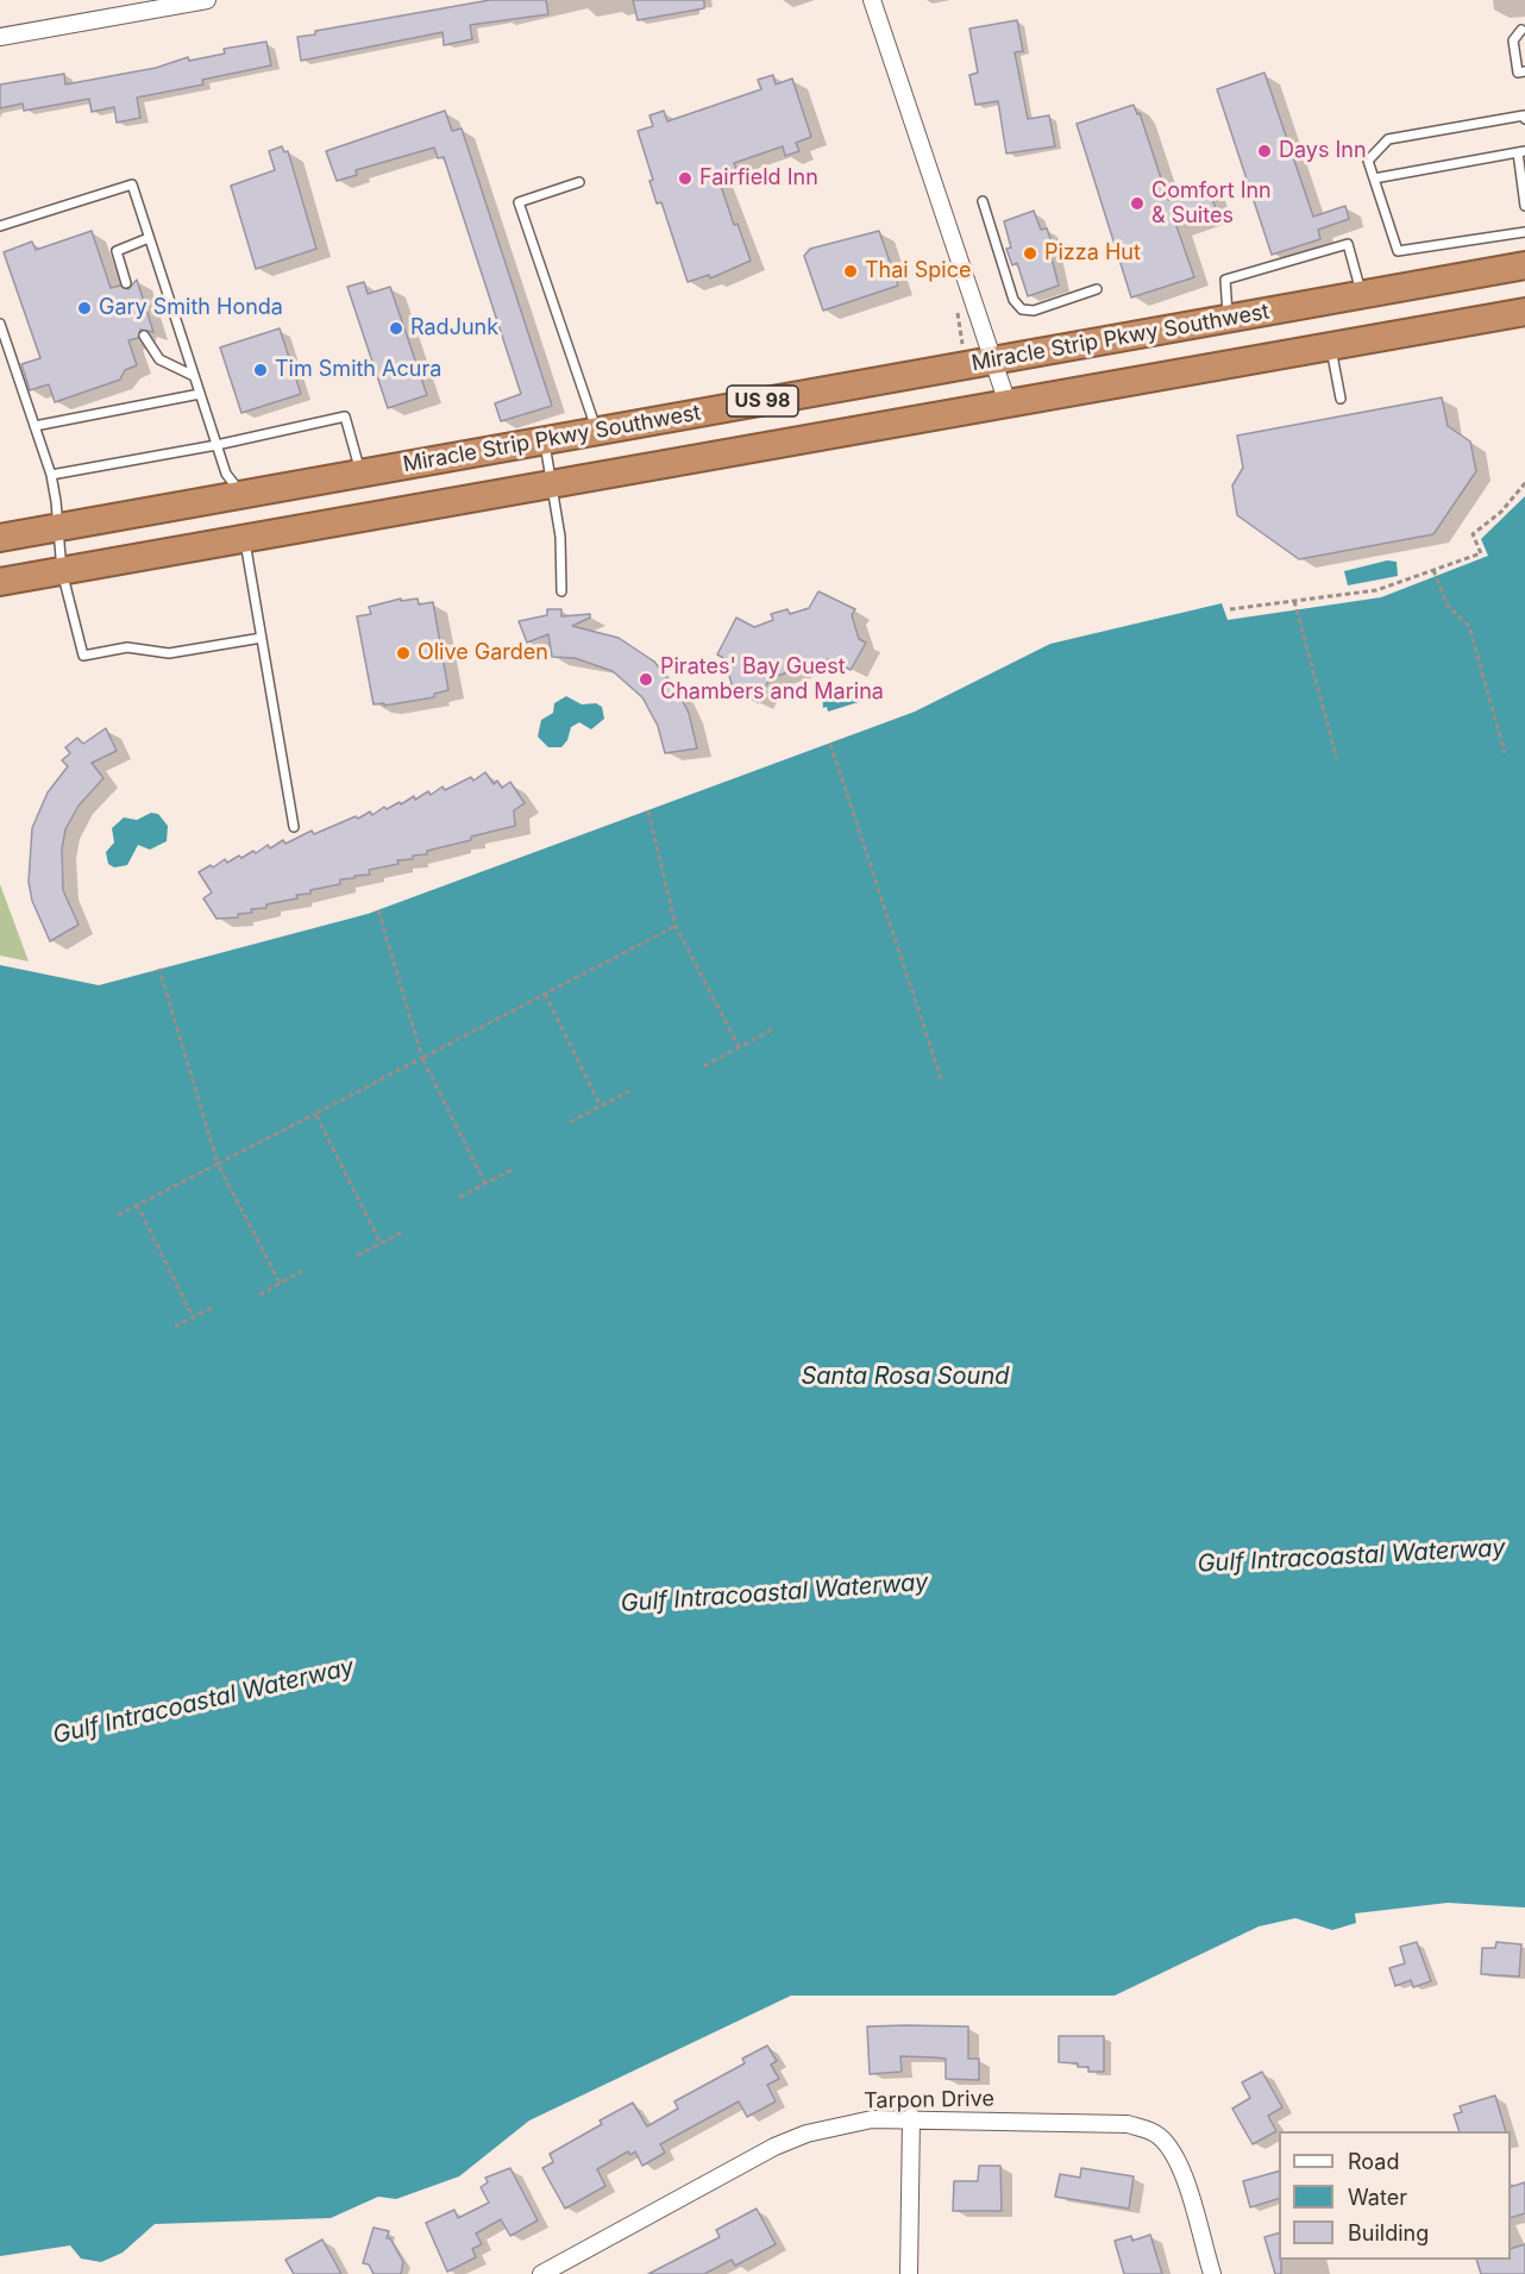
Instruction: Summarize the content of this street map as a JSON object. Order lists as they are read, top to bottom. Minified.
{"streets":{"highway":["Miracle Strip Pkwy Southwest","US 98"],"street":["Tarpon Drive"]},"water":["Santa Rosa Sound","Gulf Intracoastal Waterway"],"places":["Days Inn","Fairfield Inn","Comfort Inn & Suites","Pizza Hut","Thai Spice","Gary Smith Honda","RadJunk","Tim Smith Acura","Olive Garden","Pirates' Bay Guest Chambers and Marina"],"legend":["Road","Water","Building"]}
